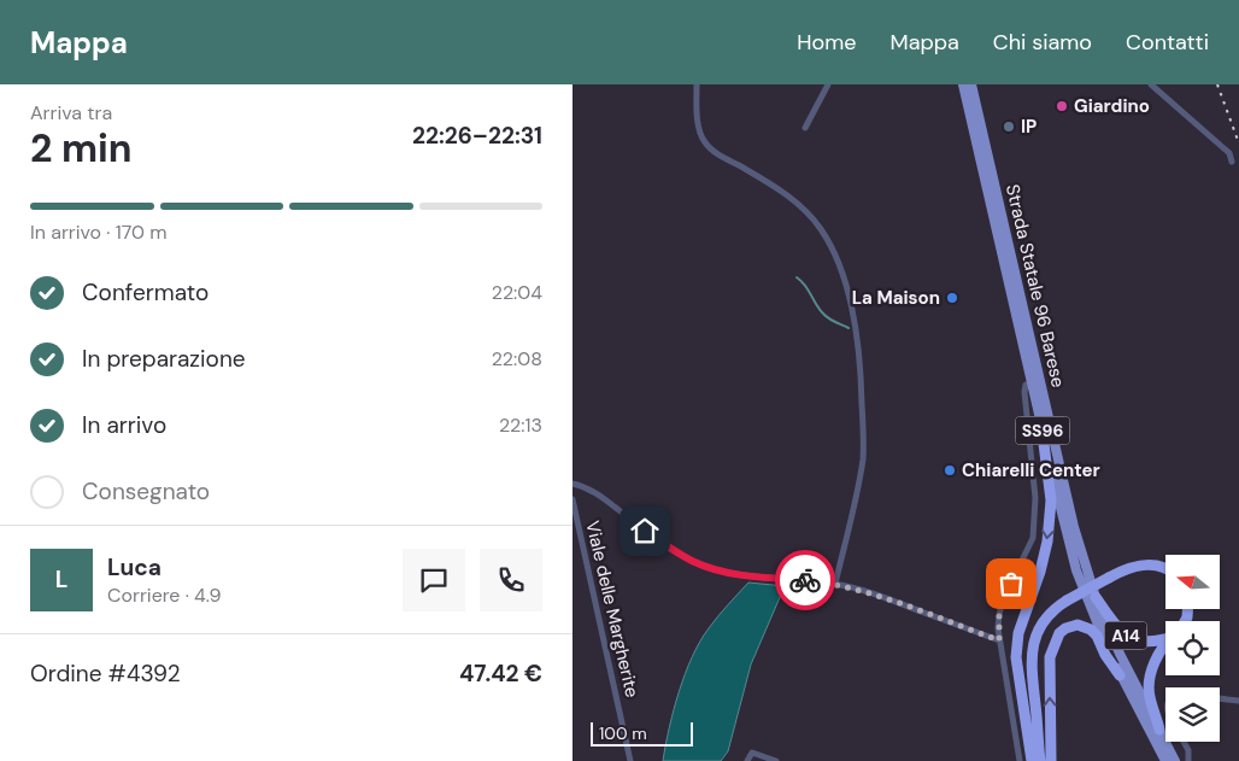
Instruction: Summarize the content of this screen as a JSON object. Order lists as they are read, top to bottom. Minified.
{"streets":{"highway":["A14"],"main road":["Strada Statale 96 Barese","SS96"],"street":["Viale delle Margherite"]},"crossings":[["Strada Statale 96 Barese","A14"]],"places":["Giardino","IP","La Maison","Chiarelli Center"],"scale_bar":"100 m","north":"left","page":{"header":"Mappa","nav":["Home","Mappa","Chi siamo","Contatti"],"heading":["2 min","Arriva tra","22:26–22:31"],"panel":["Luca","Corriere · 4.9","Ordine #4392","47.42 €"],"bar":"In arrivo · 170 m","list":[["Confermato","22:04"],["In preparazione","22:08"],["In arrivo","22:13"],"Consegnato"],"round":"L","scale":"100 m"}}
